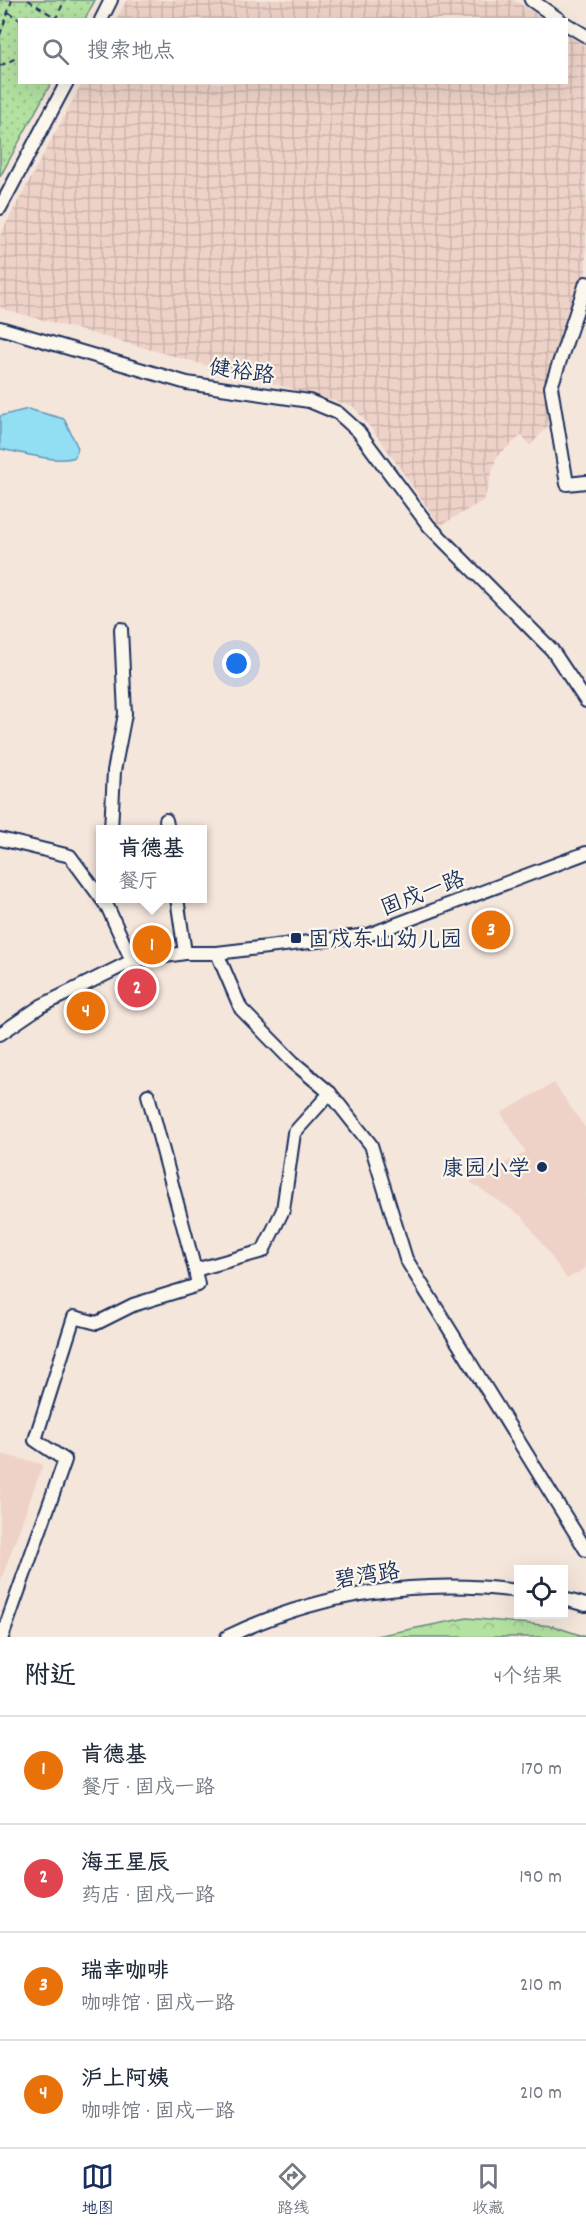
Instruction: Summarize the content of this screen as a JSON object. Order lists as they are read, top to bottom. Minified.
{"streets":{"street":["健裕路","固戍一路","碧湾路"]},"places":{"transit":["固戍东山幼儿园"],"other":["康园小学"]},"page":{"search":"搜索地点","popup":["肯德基","餐厅"],"pins":["3","1","2","4"],"heading":["附近","4个结果"],"list":[{"mark":"1","name":"肯德基","note":"餐厅 · 固戍一路","value":"170 m"},{"mark":"2","name":"海王星辰","note":"药店 · 固戍一路","value":"190 m"},{"mark":"3","name":"瑞幸咖啡","note":"咖啡馆 · 固戍一路","value":"210 m"},{"mark":"4","name":"沪上阿姨","note":"咖啡馆 · 固戍一路","value":"210 m"}],"nav":["地图","路线","收藏"]}}
